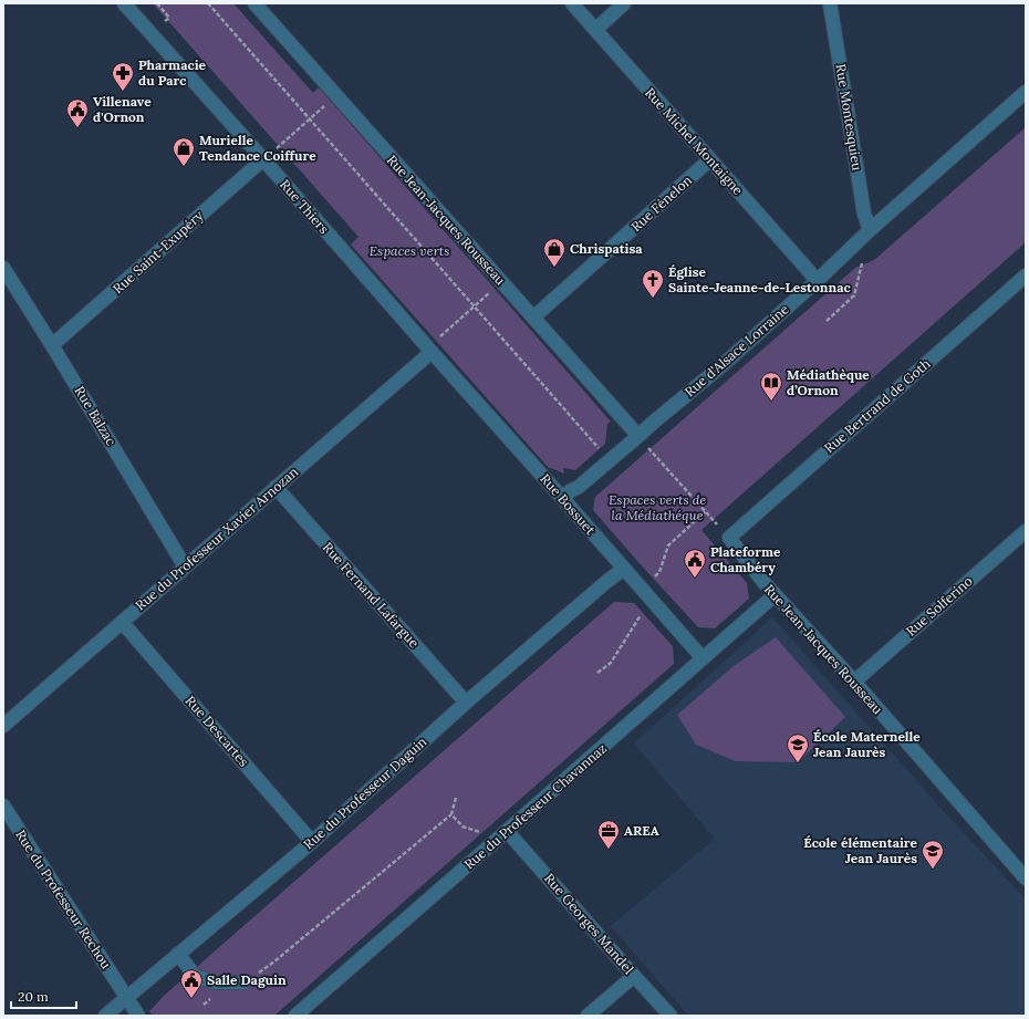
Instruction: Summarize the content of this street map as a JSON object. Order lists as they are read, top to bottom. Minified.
{"streets":{"street":["Rue Montesquieu","Rue Michel Montaigne","Rue Fénelon","Rue Thiers","Rue Jean-Jacques Rousseau","Rue Saint-Exupéry","Rue d'Alsace Lorraine","Rue Bertrand de Goth","Rue Balzac","Rue Bossuet","Rue du Professeur Xavier Arnozan","Rue Fernand Lafargue","Rue Solferino","Rue Descartes","Rue du Professeur Daguin","Rue du Professeur Chavannaz","Rue du Professeur Rechou","Rue Georges Mandel"]},"crossings":[["Rue Montesquieu","Rue d'Alsace Lorraine"],["Rue Michel Montaigne","Rue Fénelon"],["Rue Michel Montaigne","Rue d'Alsace Lorraine"],["Rue Fénelon","Rue Jean-Jacques Rousseau"],["Rue Thiers","Rue Saint-Exupéry"],["Rue Thiers","Rue Bossuet"],["Rue Thiers","Rue du Professeur Xavier Arnozan"],["Rue Jean-Jacques Rousseau","Rue d'Alsace Lorraine"],["Rue Jean-Jacques Rousseau","Rue Bertrand de Goth"],["Rue Jean-Jacques Rousseau","Rue Solferino"],["Rue Jean-Jacques Rousseau","Rue du Professeur Chavannaz"],["Rue Saint-Exupéry","Rue Balzac"],["Rue d'Alsace Lorraine","Rue Bossuet"],["Rue Balzac","Rue du Professeur Xavier Arnozan"],["Rue Bossuet","Rue du Professeur Xavier Arnozan"],["Rue Bossuet","Rue du Professeur Daguin"],["Rue Bossuet","Rue du Professeur Chavannaz"],["Rue du Professeur Xavier Arnozan","Rue Fernand Lafargue"],["Rue du Professeur Xavier Arnozan","Rue Descartes"],["Rue Fernand Lafargue","Rue du Professeur Daguin"],["Rue Descartes","Rue du Professeur Daguin"],["Rue du Professeur Daguin","Rue du Professeur Rechou"],["Rue du Professeur Chavannaz","Rue Georges Mandel"]],"parks":["Espaces verts","Espaces verts de la Médiathéque"],"places":{"pharmacy":["Pharmacie du Parc"],"public building":["Villenave d'Ornon","Plateforme Chambéry","Salle Daguin"],"shop":["Murielle Tendance Coiffure","Chrispatisa"],"church":["Église Sainte-Jeanne-de-Lestonnac"],"library":["Médiathèque d’Ornon"],"school or university":["École Maternelle Jean Jaurès","École élémentaire Jean Jaurès"],"office":["AREA"]},"scale_bar":"20 m"}
